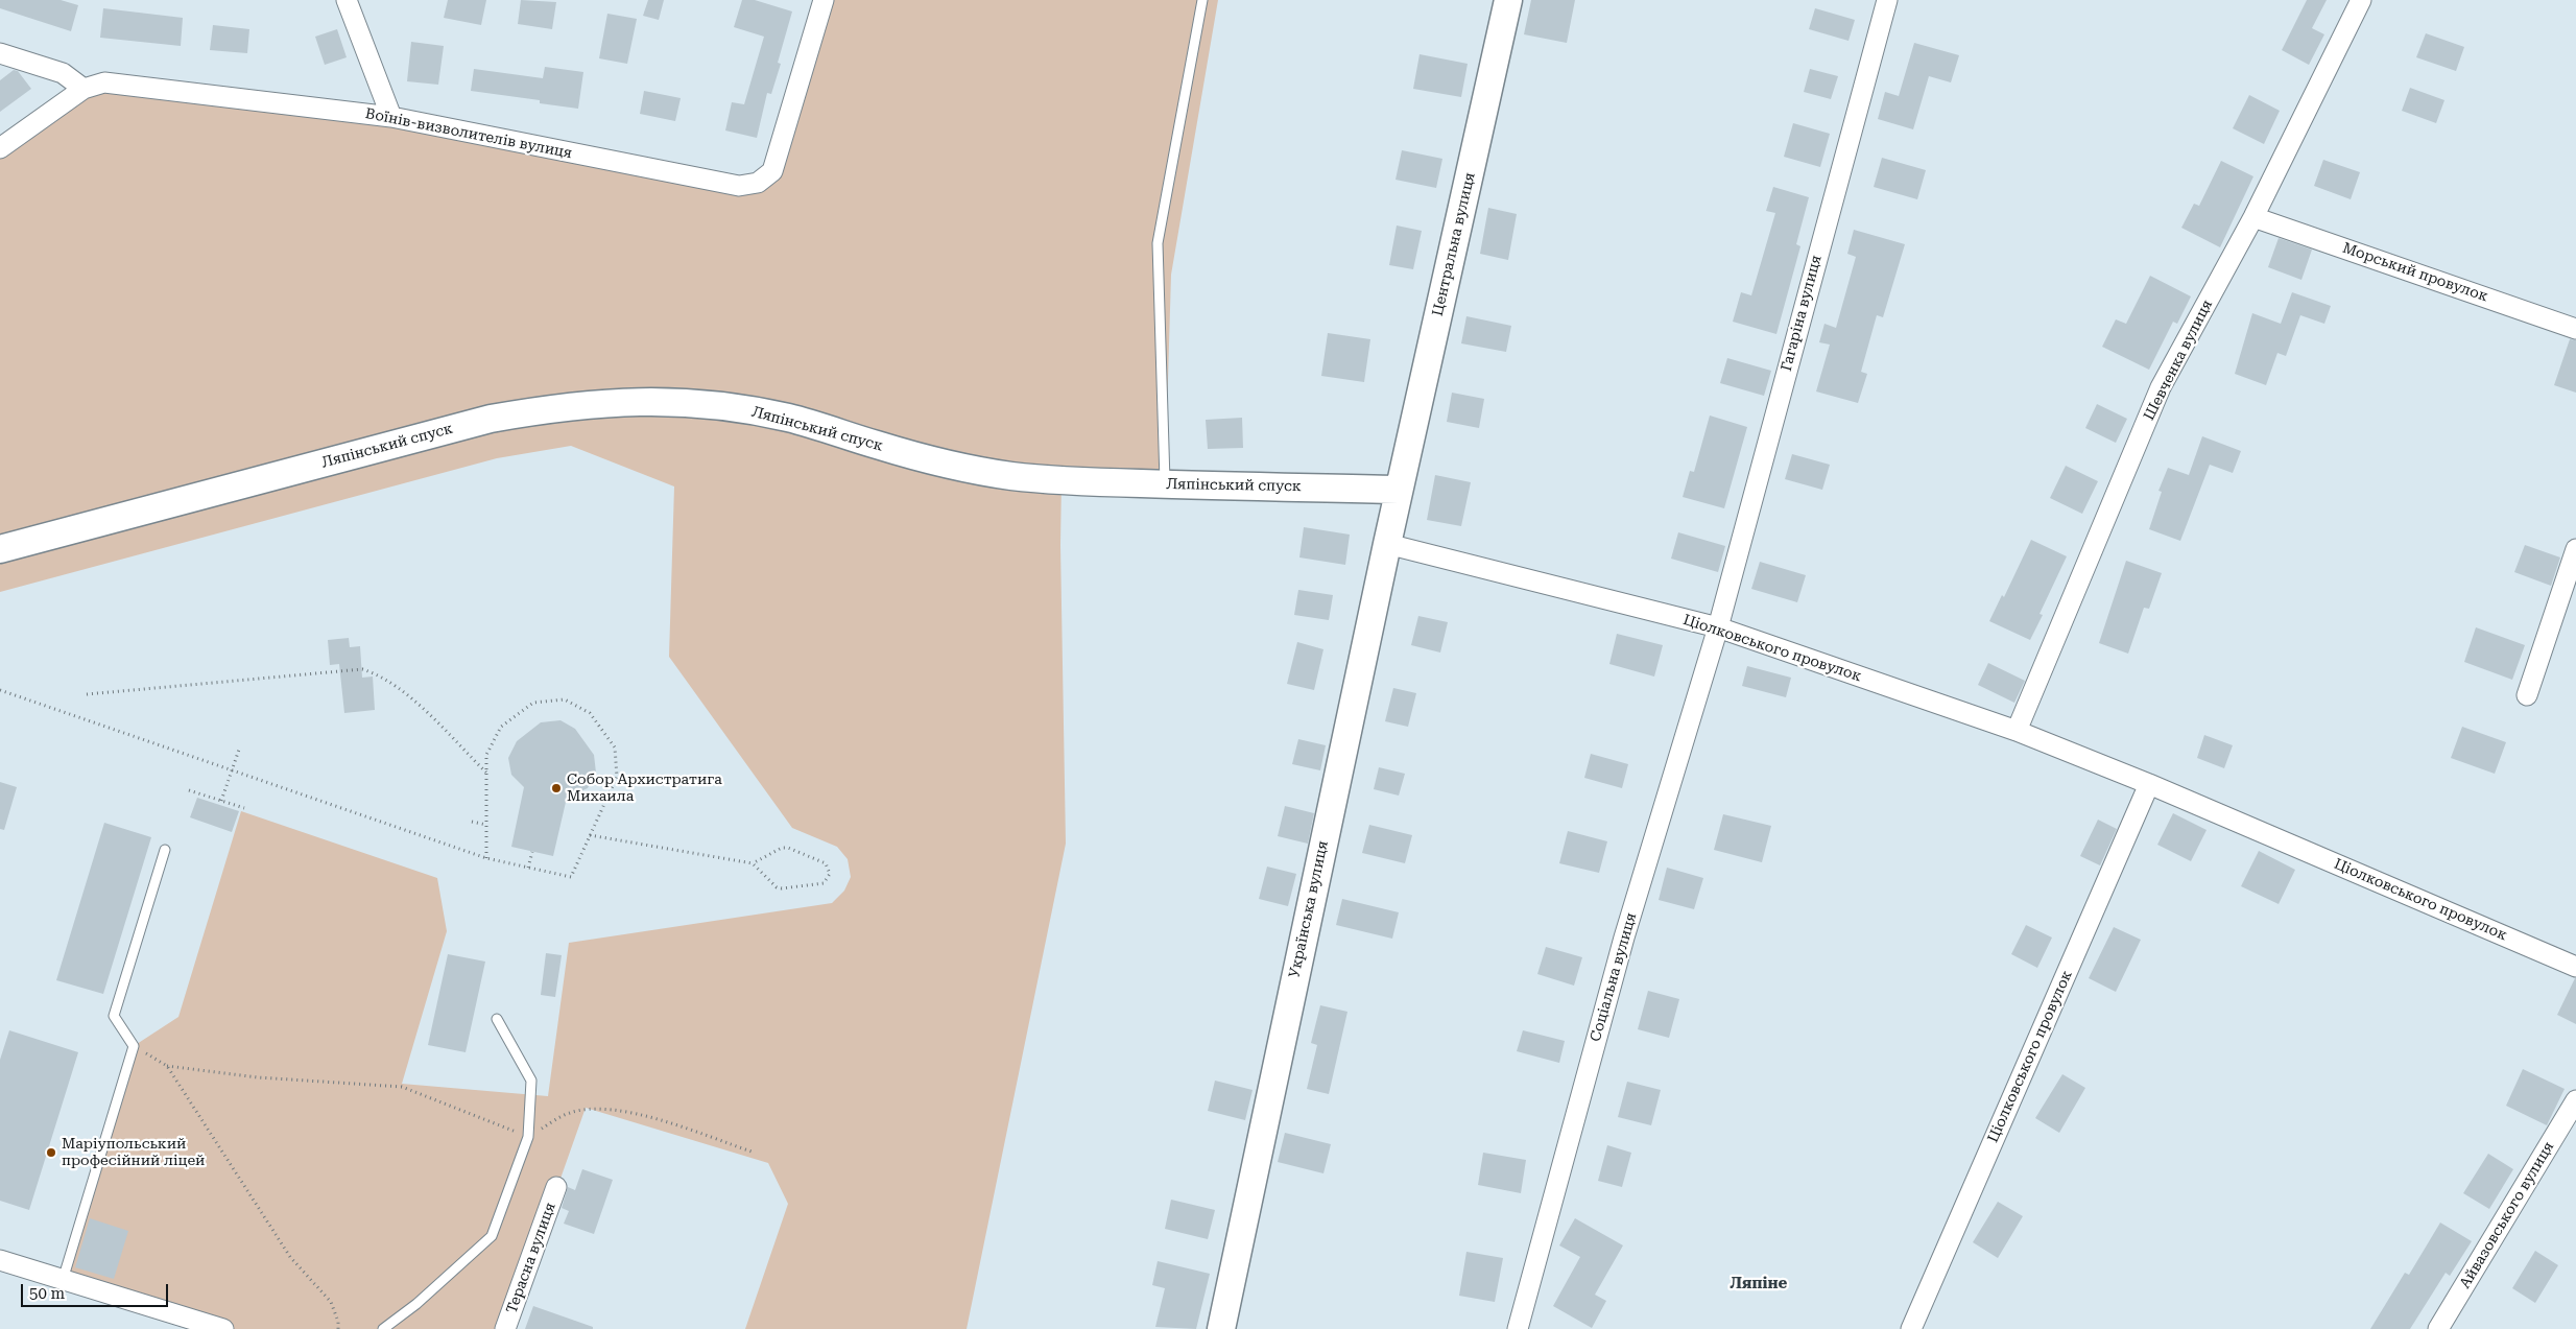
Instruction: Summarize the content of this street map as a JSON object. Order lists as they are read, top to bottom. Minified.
{"streets":{"street":["Воїнів-визволителів вулиця","Центральна вулиця","Морський провулок","Гагаріна вулиця","Шевченка вулиця","Ляпінський спуск","Ціолковського провулок","Українська вулиця","Соціальна вулиця","Айвазовського вулиця","Терасна вулиця"]},"crossings":[["Центральна вулиця","Ляпінський спуск"],["Центральна вулиця","Українська вулиця"],["Морський провулок","Шевченка вулиця"],["Гагаріна вулиця","Ціолковського провулок"],["Гагаріна вулиця","Соціальна вулиця"],["Шевченка вулиця","Ціолковського провулок"],["Ляпінський спуск","Українська вулиця"],["Ціолковського провулок","Українська вулиця"],["Ціолковського провулок","Соціальна вулиця"]],"districts":["Ляпіне"],"places":["Собор Архистратига Михаила","Маріупольський професійний ліцей"],"scale_bar":"50 m"}
